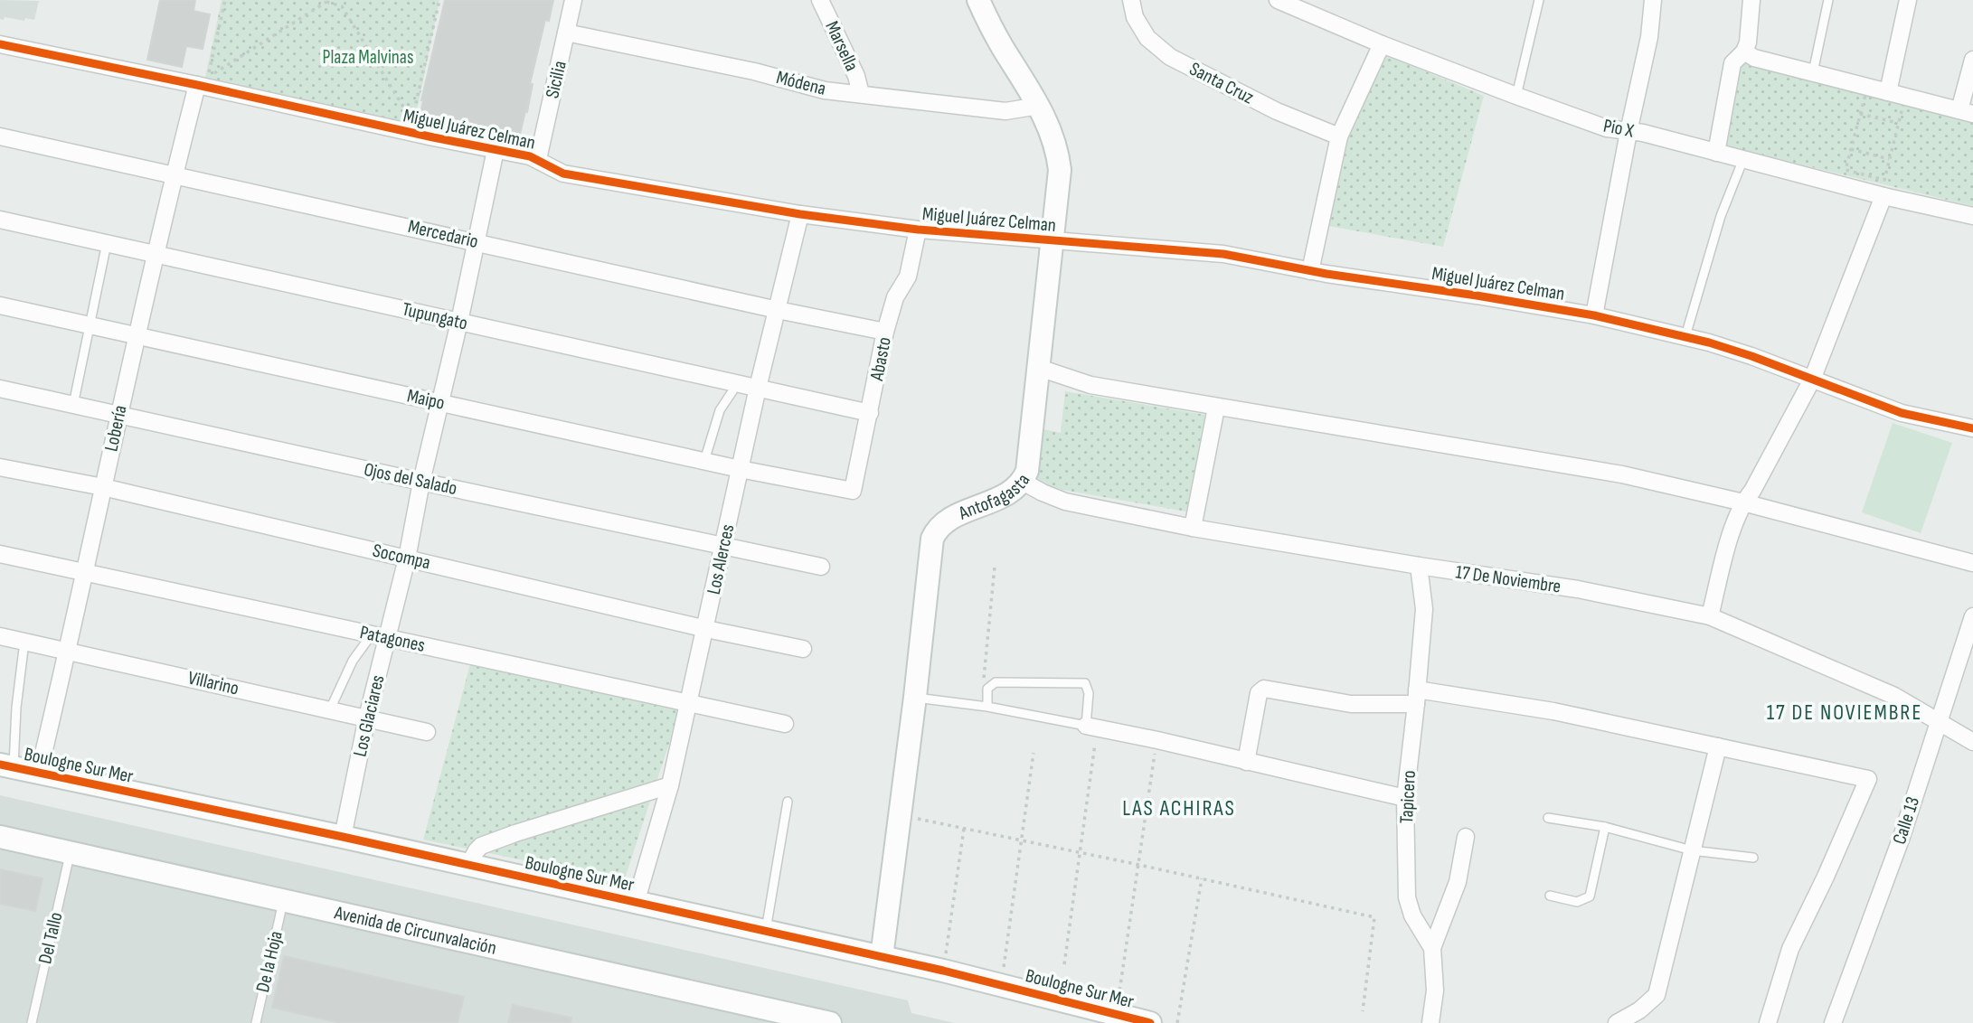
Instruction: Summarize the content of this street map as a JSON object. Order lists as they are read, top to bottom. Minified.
{"streets":{"street":["Marsella","Sicilia","Módena","Santa Cruz","Pio X","Miguel Juárez Celman","Mercedario","Tupungato","Abasto","Maipo","Lobería","Ojos del Salado","Antofagasta","Socompa","Los Alerces","17 De Noviembre","Patagones","Villarino","Los Glaciares","Boulogne Sur Mer","Tapicero","Calle 13","Avenida de Circunvalación"],"lane":["Del Tallo","De la Hoja"]},"crossings":[["Marsella","Módena"],["Sicilia","Módena"],["Sicilia","Miguel Juárez Celman"],["Módena","Antofagasta"],["Miguel Juárez Celman","Abasto"],["Miguel Juárez Celman","Lobería"],["Miguel Juárez Celman","Antofagasta"],["Miguel Juárez Celman","Los Alerces"],["Miguel Juárez Celman","Los Glaciares"],["Mercedario","Abasto"],["Mercedario","Lobería"],["Mercedario","Los Alerces"],["Mercedario","Los Glaciares"],["Tupungato","Abasto"],["Tupungato","Lobería"],["Tupungato","Los Alerces"],["Tupungato","Los Glaciares"],["Abasto","Maipo"],["Maipo","Lobería"],["Maipo","Los Alerces"],["Maipo","Los Glaciares"],["Lobería","Ojos del Salado"],["Lobería","Socompa"],["Lobería","Patagones"],["Lobería","Villarino"],["Lobería","Boulogne Sur Mer"],["Ojos del Salado","Los Alerces"],["Ojos del Salado","Los Glaciares"],["Antofagasta","17 De Noviembre"],["Antofagasta","Boulogne Sur Mer"],["Socompa","Los Alerces"],["Socompa","Los Glaciares"],["Los Alerces","Patagones"],["Los Alerces","Boulogne Sur Mer"],["17 De Noviembre","Tapicero"],["17 De Noviembre","Calle 13"],["Patagones","Los Glaciares"],["Villarino","Los Glaciares"],["Los Glaciares","Boulogne Sur Mer"],["Avenida de Circunvalación","Del Tallo"],["Avenida de Circunvalación","De la Hoja"]],"districts":["17 DE NOVIEMBRE","LAS ACHIRAS"],"parks":["Plaza Malvinas"]}
